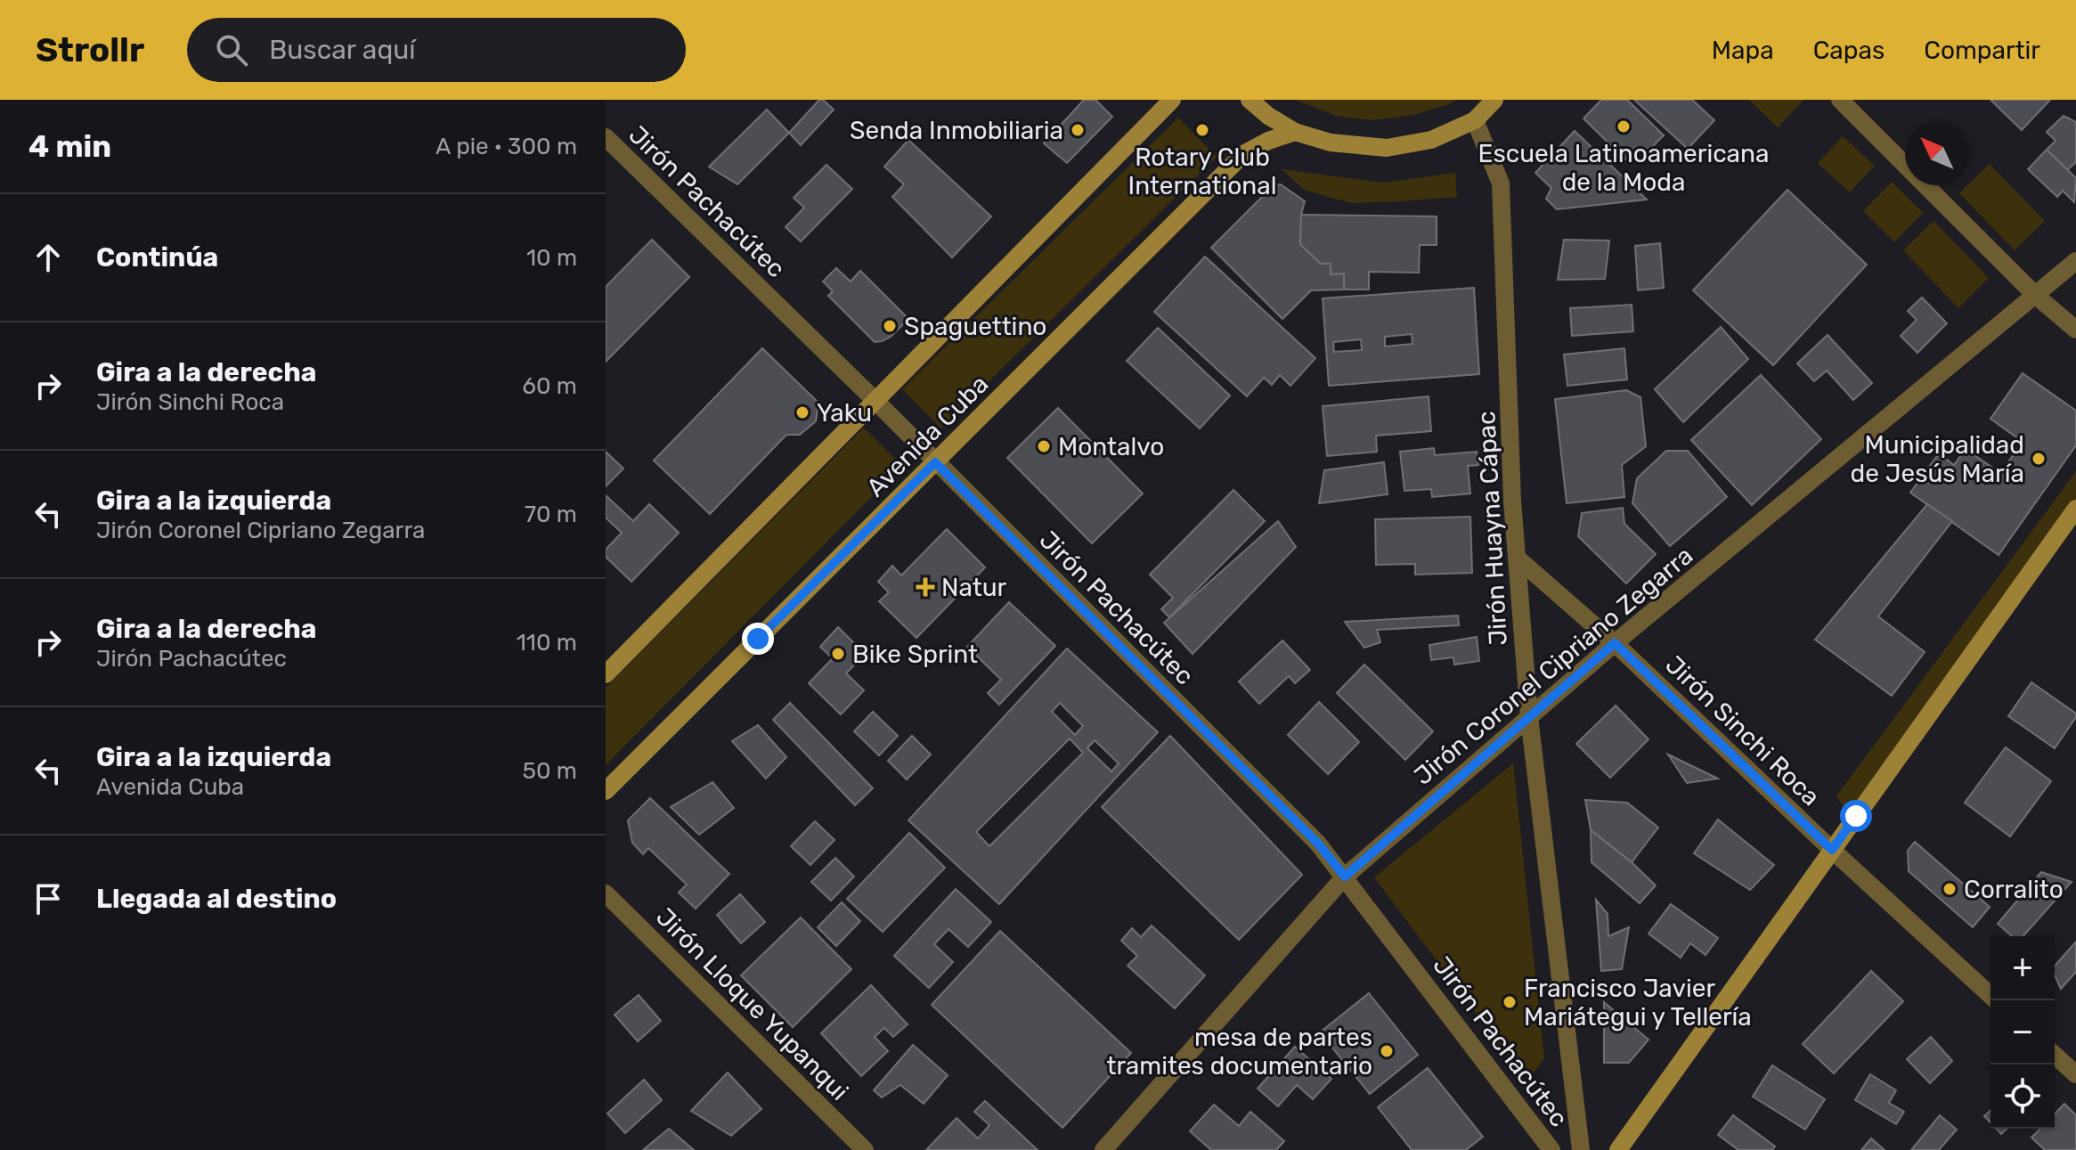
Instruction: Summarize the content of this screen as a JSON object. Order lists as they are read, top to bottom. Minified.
{"streets":{"main road":["Avenida Cuba"],"street":["Jirón Pachacútec","Jirón Huayna Cápac","Jirón Coronel Cipriano Zegarra","Jirón Sinchi Roca","Jirón Lloque Yupanqui"]},"crossings":[["Jirón Pachacútec","Avenida Cuba"],["Jirón Pachacútec","Jirón Coronel Cipriano Zegarra"],["Jirón Huayna Cápac","Jirón Coronel Cipriano Zegarra"],["Jirón Huayna Cápac","Jirón Sinchi Roca"],["Jirón Coronel Cipriano Zegarra","Jirón Sinchi Roca"]],"places":{"other":["Escuela Latinoamericana de la Moda","Senda Inmobiliaria","Rotary Club International","Spaguettino","Yaku","Montalvo","Municipalidad de Jesús María","Bike Sprint","Corralito","Francisco Javier Mariátegui y Tellería","mesa de partes tramites documentario"],"health":["Natur"]},"north":"top left","page":{"header":"Strollr","search":"Buscar aquí","nav":["Mapa","Capas","Compartir"],"heading":["4 min","A pie · 300 m"],"list":[["Continúa","10 m"],["Gira a la derecha","Jirón Sinchi Roca","60 m"],["Gira a la izquierda","Jirón Coronel Cipriano Zegarra","70 m"],["Gira a la derecha","Jirón Pachacútec","110 m"],["Gira a la izquierda","Avenida Cuba","50 m"],"Llegada al destino"],"map_buttons":["+","−"]}}
